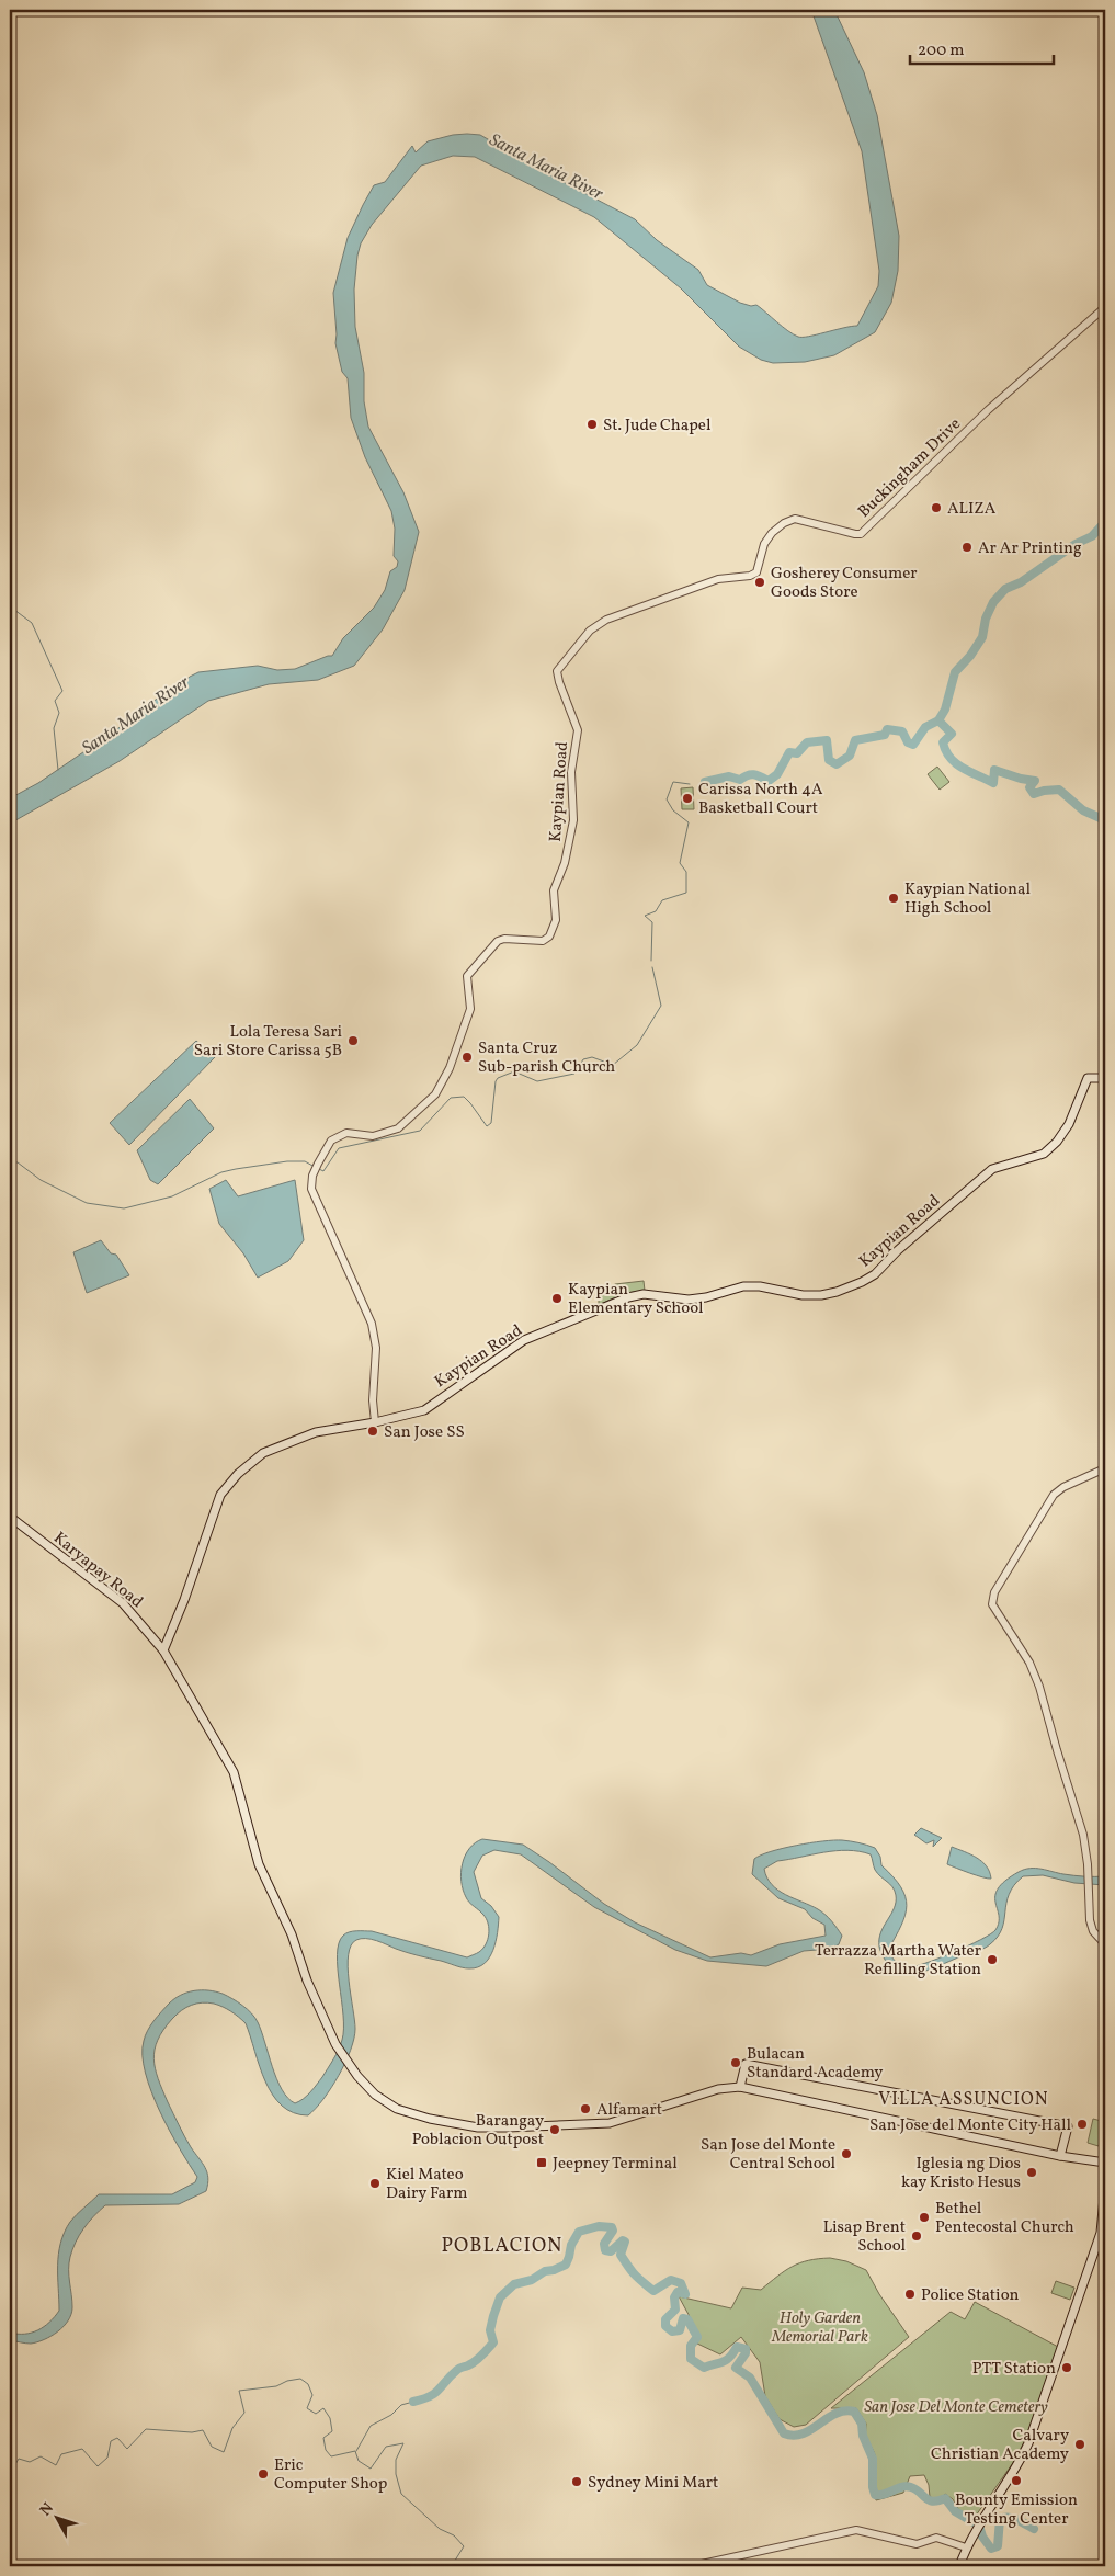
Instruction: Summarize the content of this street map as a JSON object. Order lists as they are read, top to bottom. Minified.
{"streets":{"main road":["Kaypian Road","Karyapay Road"],"street":["Buckingham Drive"]},"crossings":[["Buckingham Drive","Kaypian Road"],["Kaypian Road","Karyapay Road"]],"districts":["VILLA ASSUNCION","POBLACION"],"water":["Santa Maria River"],"parks":["Holy Garden Memorial Park","San Jose Del Monte Cemetery"],"places":{"other":["St. Jude Chapel","ALIZA","Ar Ar Printing","Gosherey Consumer Goods Store","Carissa North 4A Basketball Court","Kaypian National High School","Lola Teresa Sari Sari Store Carissa 5B","Santa Cruz Sub-parish Church","Kaypian Elementary School","San Jose SS","Terrazza Martha Water Refilling Station","Bulacan Standard Academy","Alfamart","San Jose del Monte City Hall","Barangay Poblacion Outpost","San Jose del Monte Central School","Iglesia ng Dios kay Kristo Hesus","Kiel Mateo Dairy Farm","Bethel Pentecostal Church","Lisap Brent School","Police Station","PTT Station","Calvary Christian Academy","Eric Computer Shop","Bounty Emission Testing Center","Sydney Mini Mart"],"transit":["Jeepney Terminal"]},"scale_bar":"200 m","north":"top left"}
